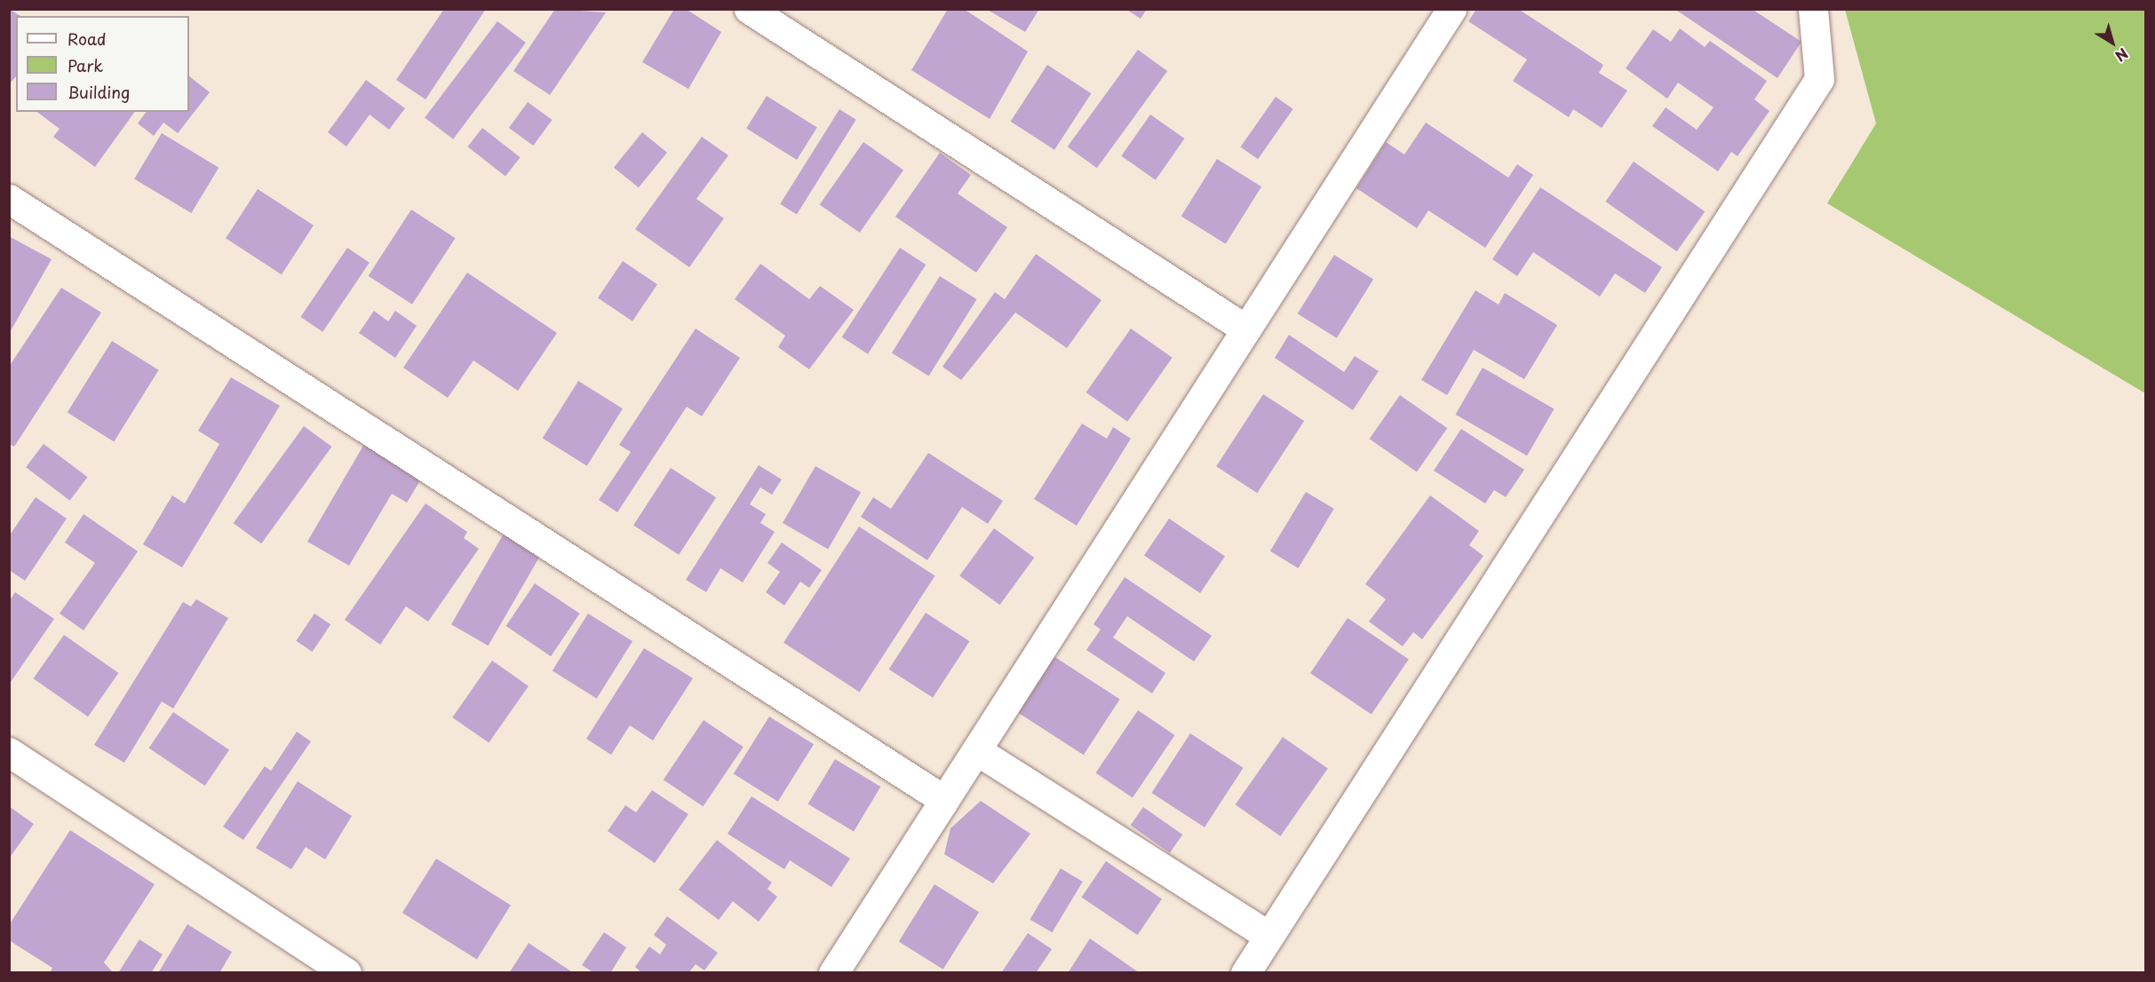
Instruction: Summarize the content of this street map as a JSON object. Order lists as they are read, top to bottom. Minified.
{"legend":["Road","Park","Building"],"north":"bottom right"}
